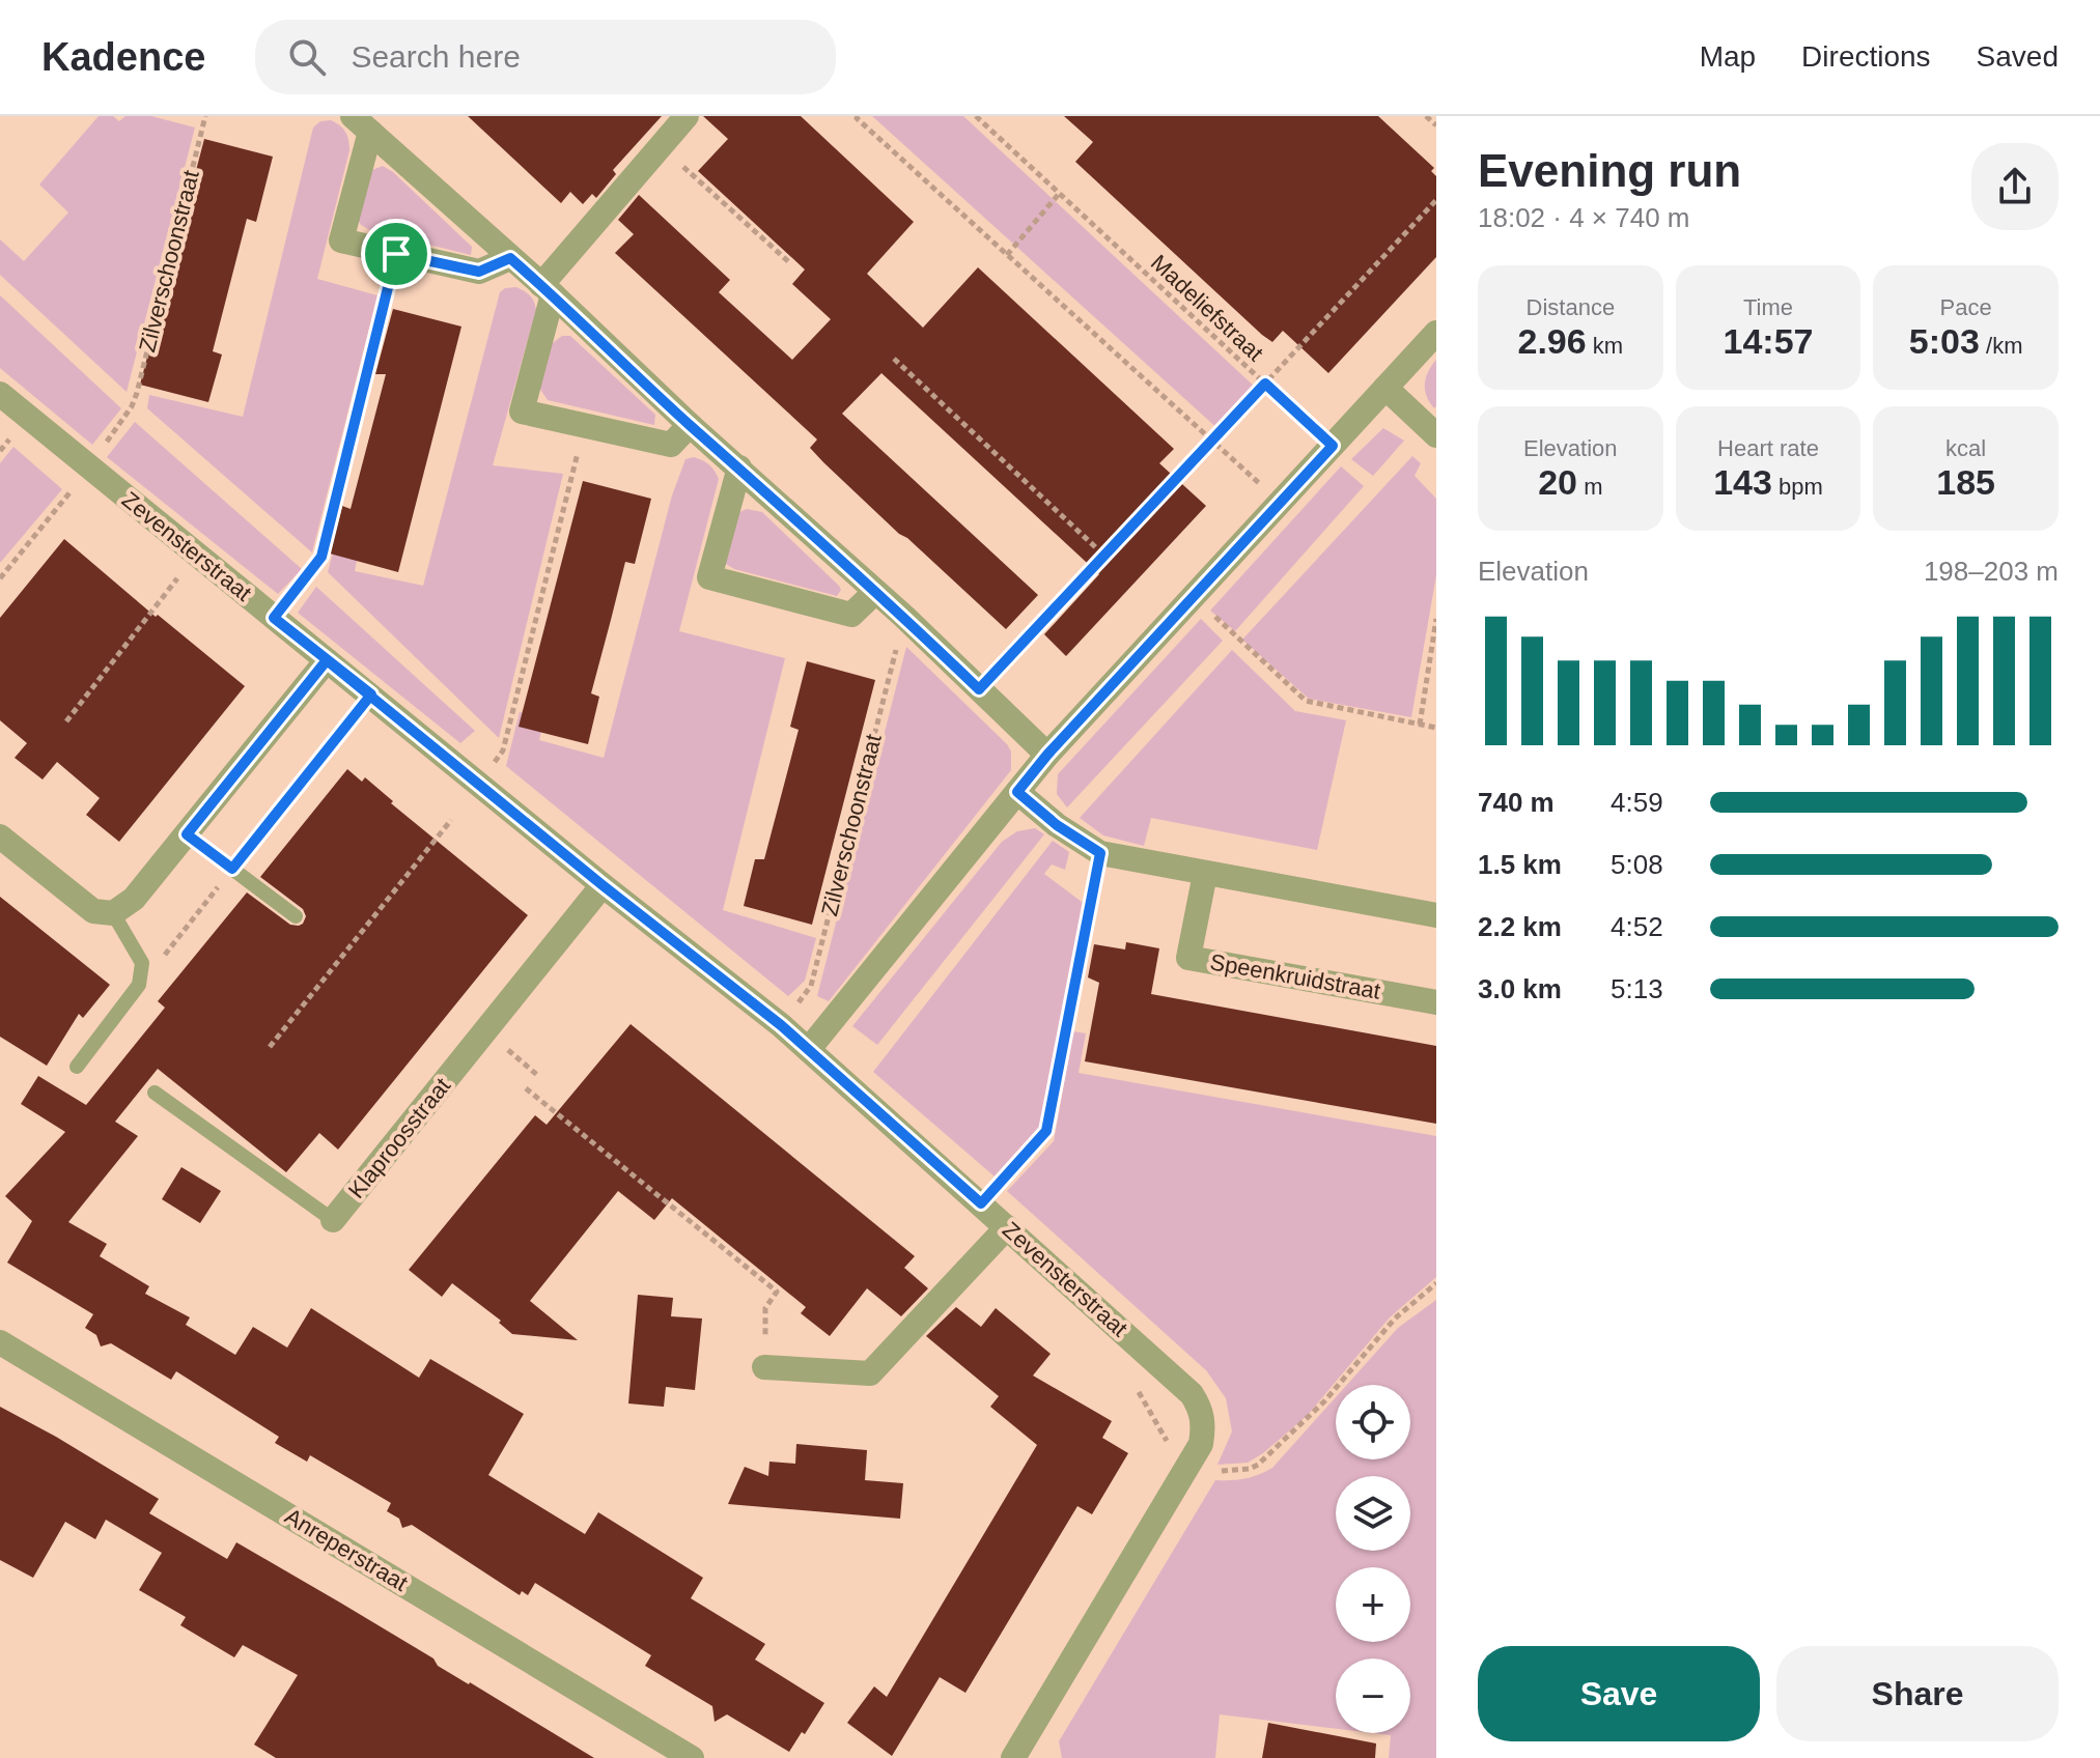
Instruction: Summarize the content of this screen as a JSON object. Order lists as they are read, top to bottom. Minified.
{"streets":{"street":["Zevensterstraat","Speenkruidstraat","Klaproosstraat","Anreperstraat"],"path":["Zilverschoonstraat","Madeliefstraat"]},"crossings":[["Zilverschoonstraat","Zevensterstraat"],["Zevensterstraat","Klaproosstraat"]],"page":{"header":"Kadence","search":"Search here","nav":["Map","Directions","Saved"],"heading":["Evening run","18:02 · 4 × 740 m"],"stats":[["Distance","2.96 km"],["Time","14:57"],["Pace","5:03 /km"],["Elevation","20 m"],["Heart rate","143 bpm"],["kcal","185"]],"chart":["Elevation","198–203 m"],"list":[{"name":"740 m","note":"4:59"},{"name":"1.5 km","note":"5:08"},{"name":"2.2 km","note":"4:52"},{"name":"3.0 km","note":"5:13"}],"map_buttons":["+","−"],"buttons":["Save","Share"]}}
